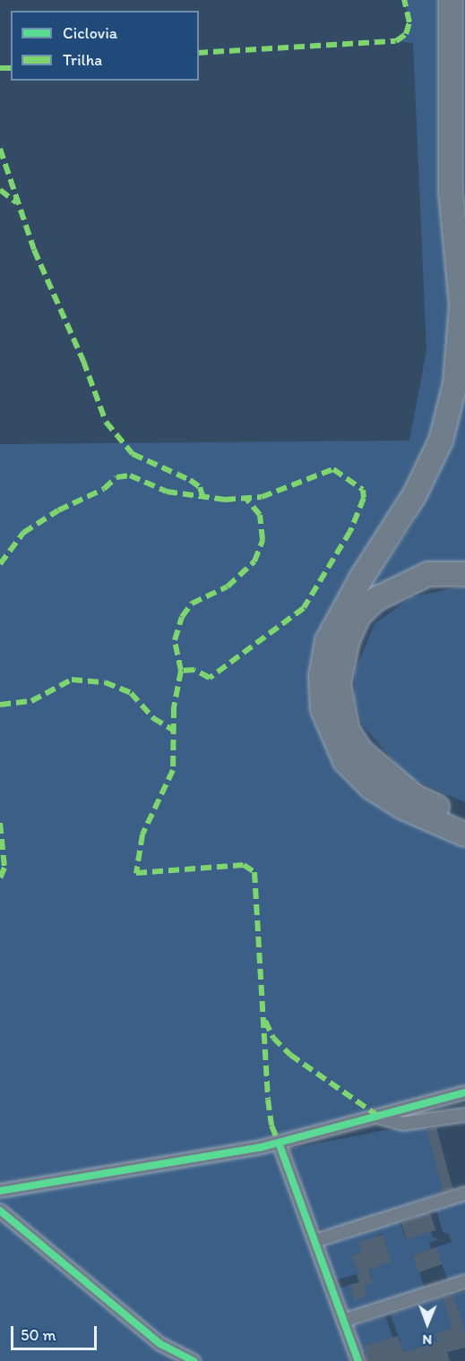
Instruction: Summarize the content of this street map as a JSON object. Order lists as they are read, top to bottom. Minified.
{"legend":["Ciclovia","Trilha"],"scale_bar":"50 m","north":"bottom"}
